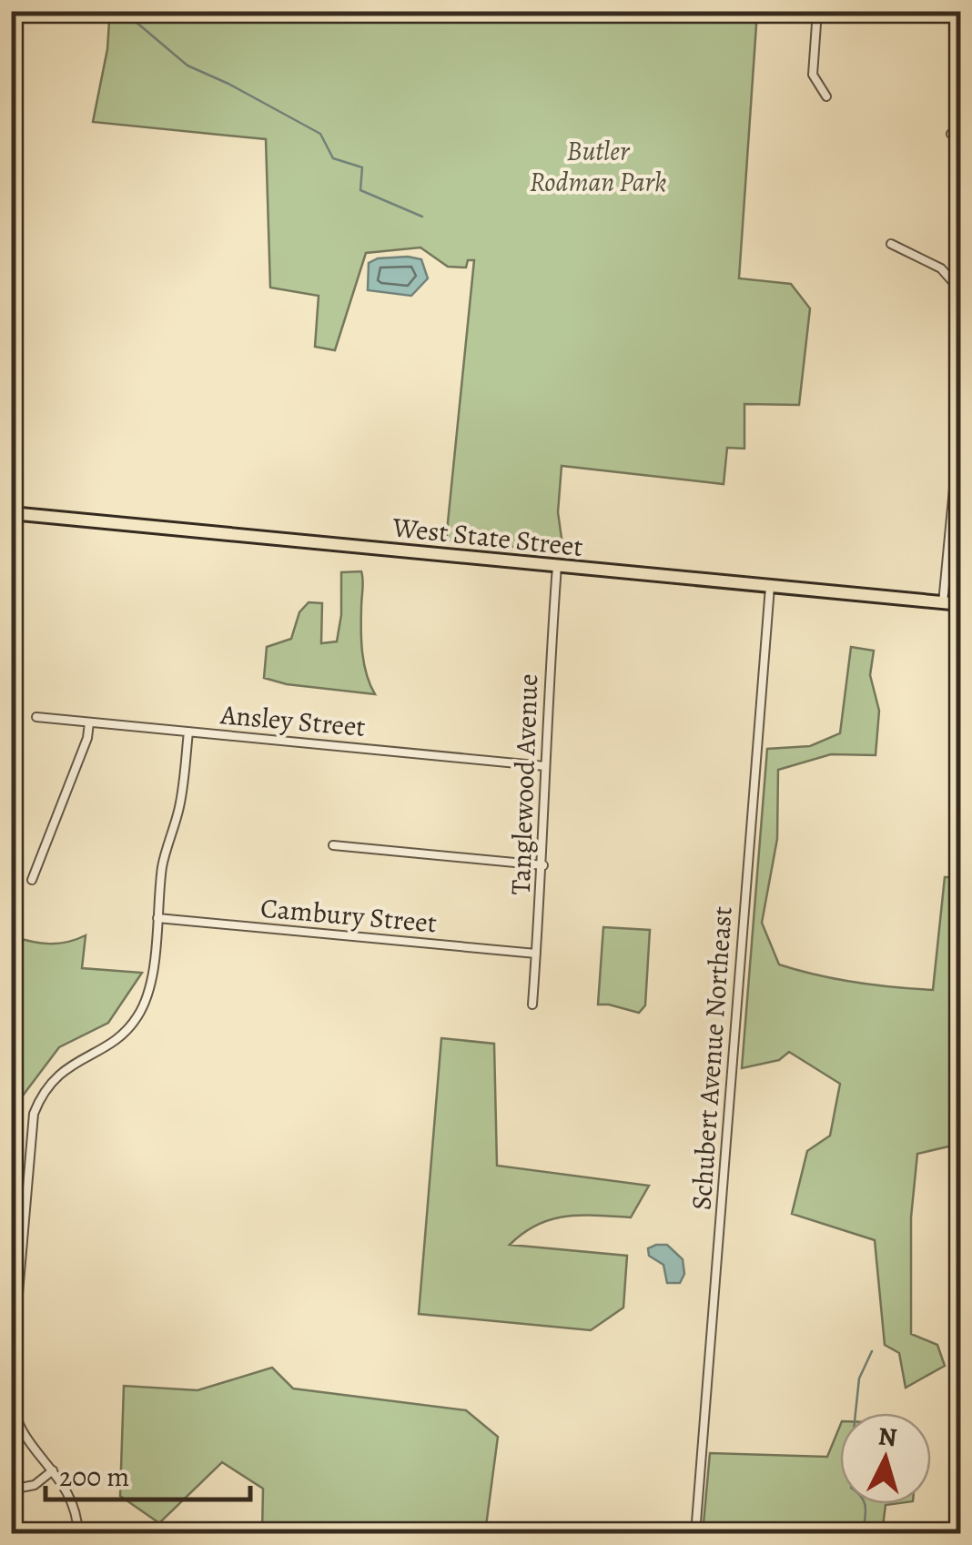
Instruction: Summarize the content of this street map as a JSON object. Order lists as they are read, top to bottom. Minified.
{"streets":{"highway":["West State Street"],"street":["Ansley Street","Tanglewood Avenue","Cambury Street","Schubert Avenue Northeast"]},"crossings":[["West State Street","Tanglewood Avenue"],["West State Street","Schubert Avenue Northeast"],["Ansley Street","Tanglewood Avenue"],["Tanglewood Avenue","Cambury Street"]],"parks":["Butler Rodman Park"],"scale_bar":"200 m","north":"top"}
